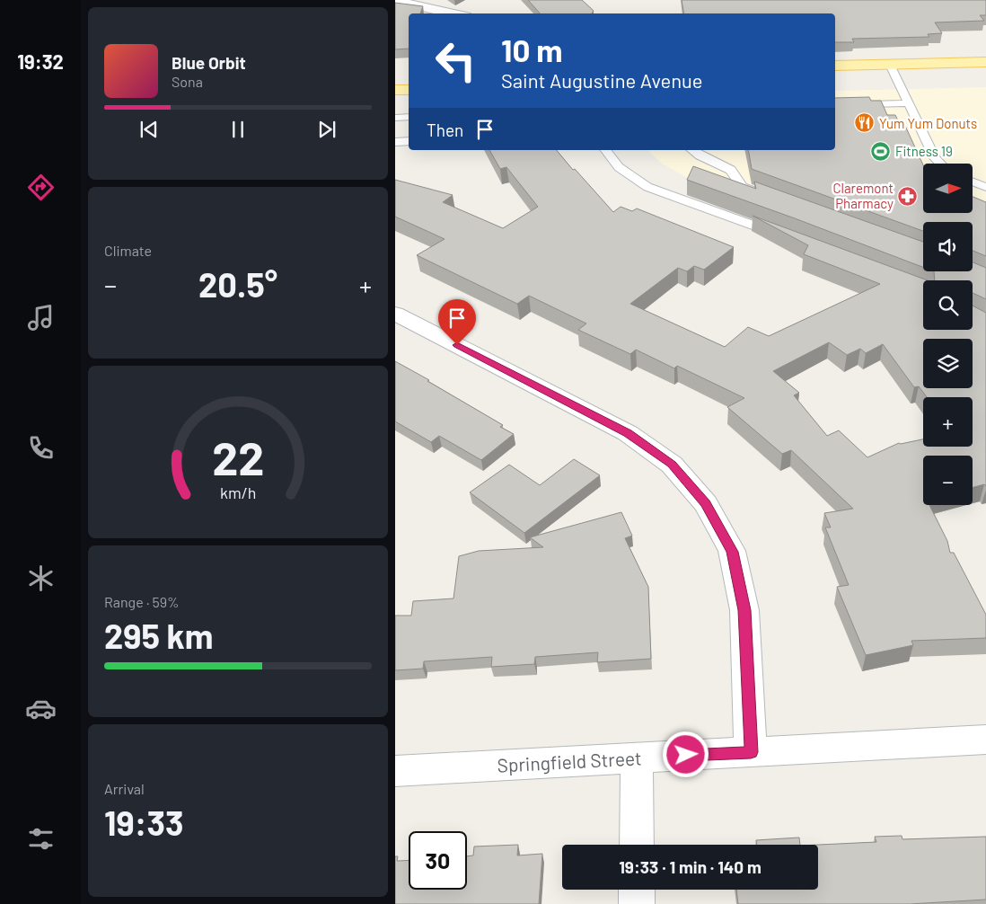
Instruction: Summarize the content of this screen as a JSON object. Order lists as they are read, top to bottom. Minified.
{"streets":{"street":["Springfield Street"]},"places":{"restaurant":["Yum Yum Donuts"],"sports":["Fitness 19"],"pharmacy":["Claremont Pharmacy"]},"north":"right","page":{"tabs":"19:32","turn":["10 m","Saint Augustine Avenue"],"song":["Blue Orbit","Sona"],"then":"Then","map_buttons":["+","−"],"tile":["Climate",["Range · 59%","295 km"],["Arrival","19:33"]],"heat":["−","20.5°","+"],"limit":"30","trip":"19:33 · 1 min · 140 m","gauge":["22","km/h"]}}
